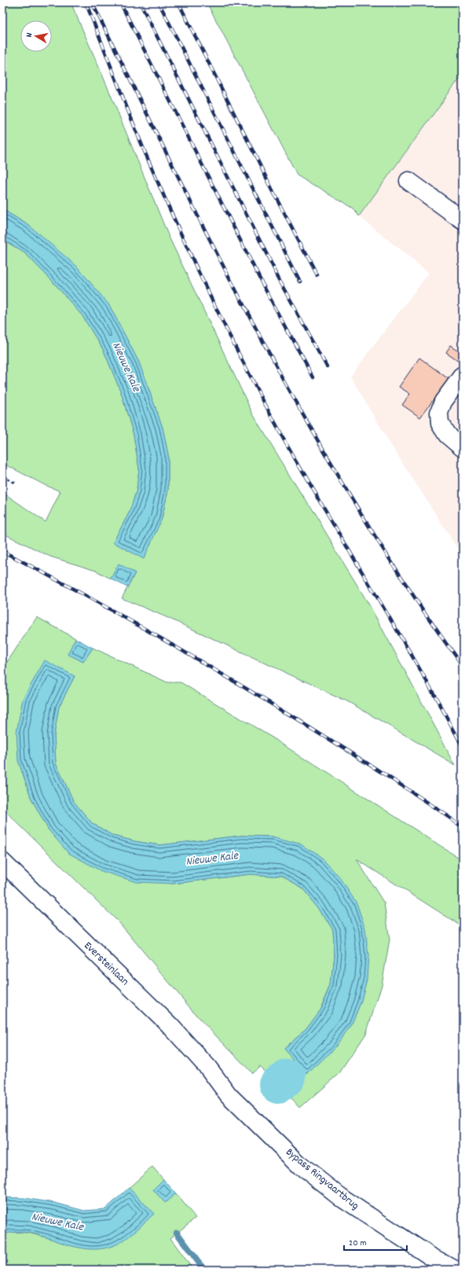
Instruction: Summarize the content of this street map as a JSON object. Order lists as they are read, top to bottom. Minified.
{"streets":{"main road":["Eversteinlaan","Bypass Ringvaartbrug"]},"crossings":[["Eversteinlaan","Bypass Ringvaartbrug"]],"water":["Nieuwe Kale"],"scale_bar":"20 m","north":"left"}
